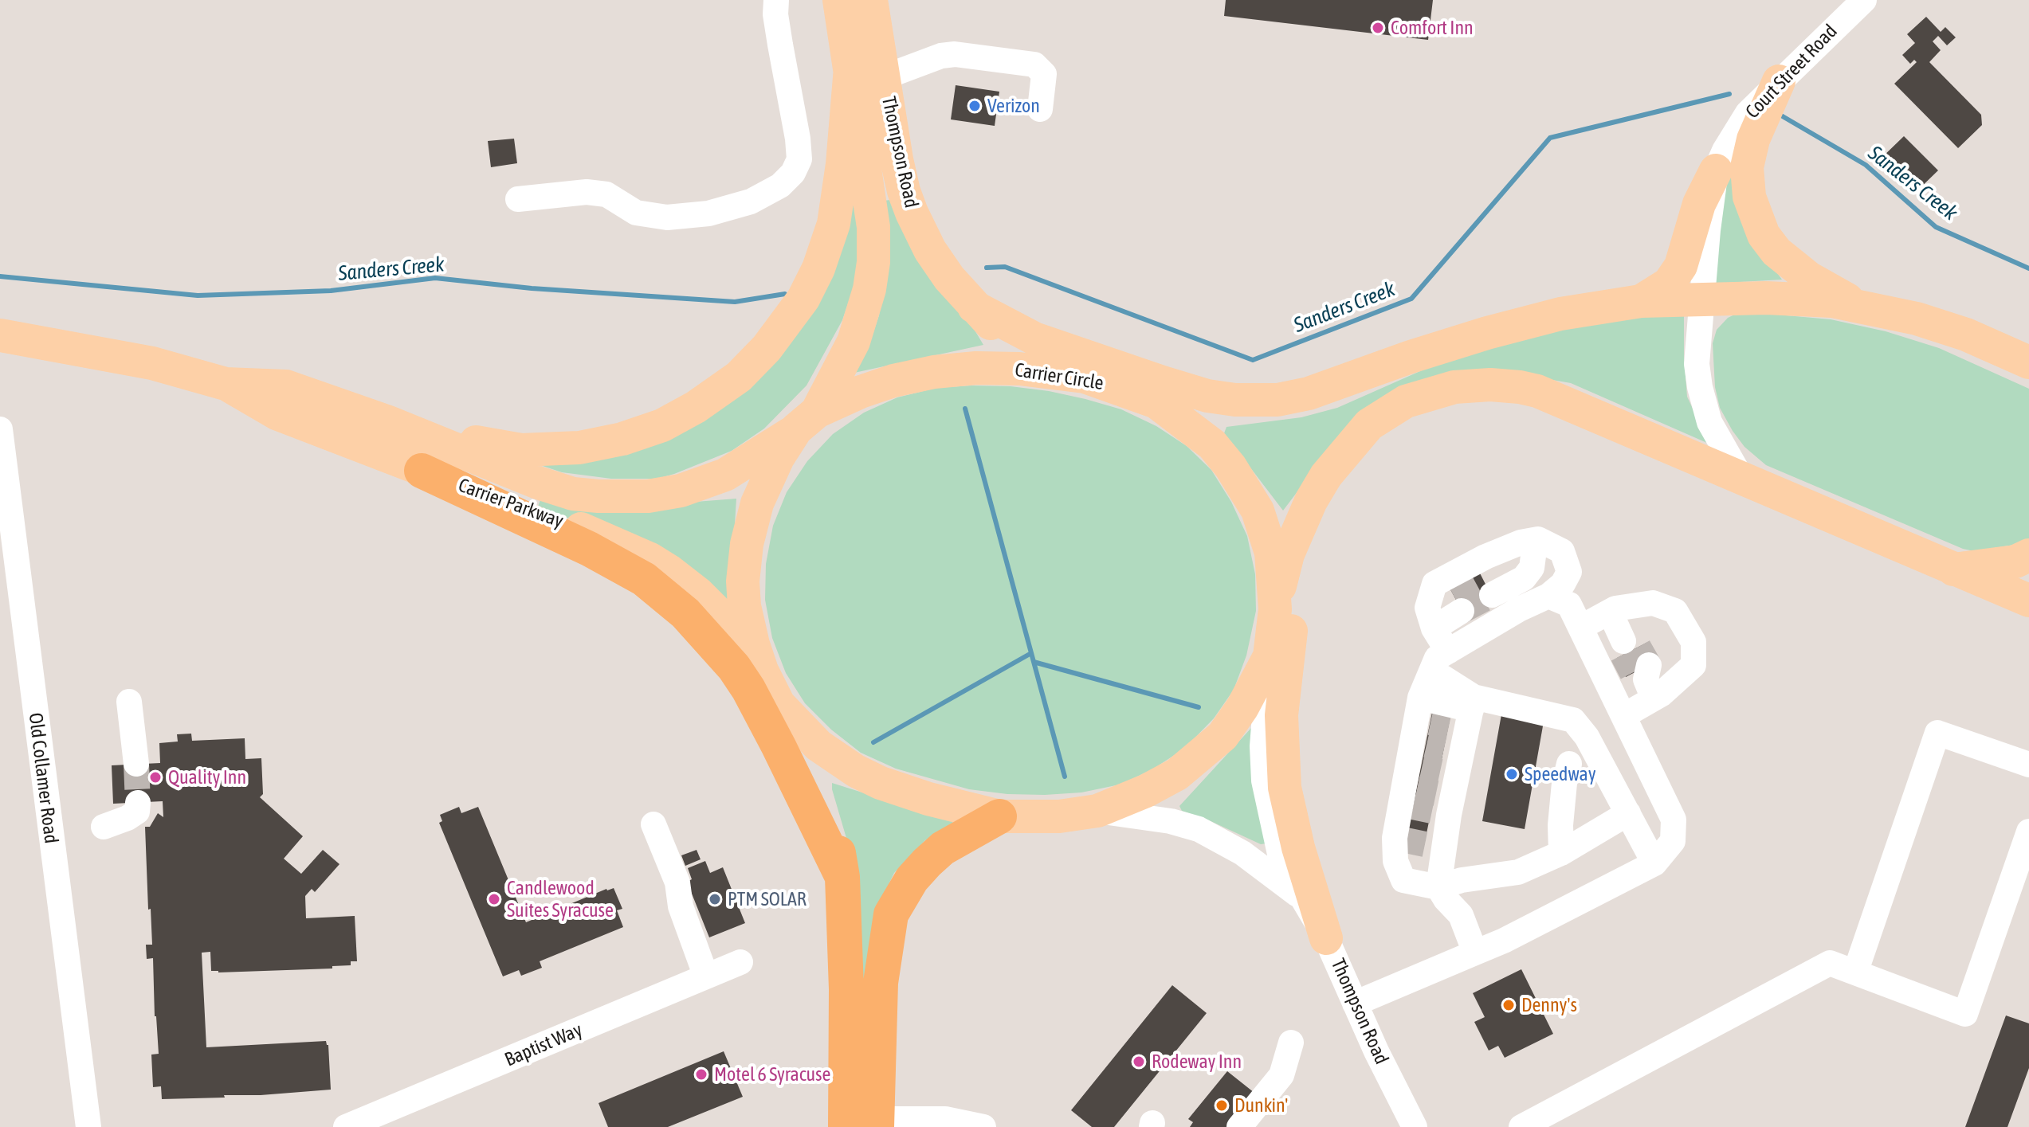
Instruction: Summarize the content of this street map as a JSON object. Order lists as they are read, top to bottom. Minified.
{"streets":{"main road":["Thompson Road","Carrier Circle","Carrier Parkway"],"street":["Court Street Road","Old Collamer Road","Baptist Way"]},"crossings":[["Thompson Road","Carrier Circle"],["Thompson Road","Carrier Parkway"],["Carrier Circle","Carrier Parkway"]],"water":["Sanders Creek"],"places":["Comfort Inn","Verizon","Speedway","Quality Inn","Candlewood Suites Syracuse","PTM SOLAR","Denny's","Rodeway Inn","Motel 6 Syracuse","Dunkin'"]}
